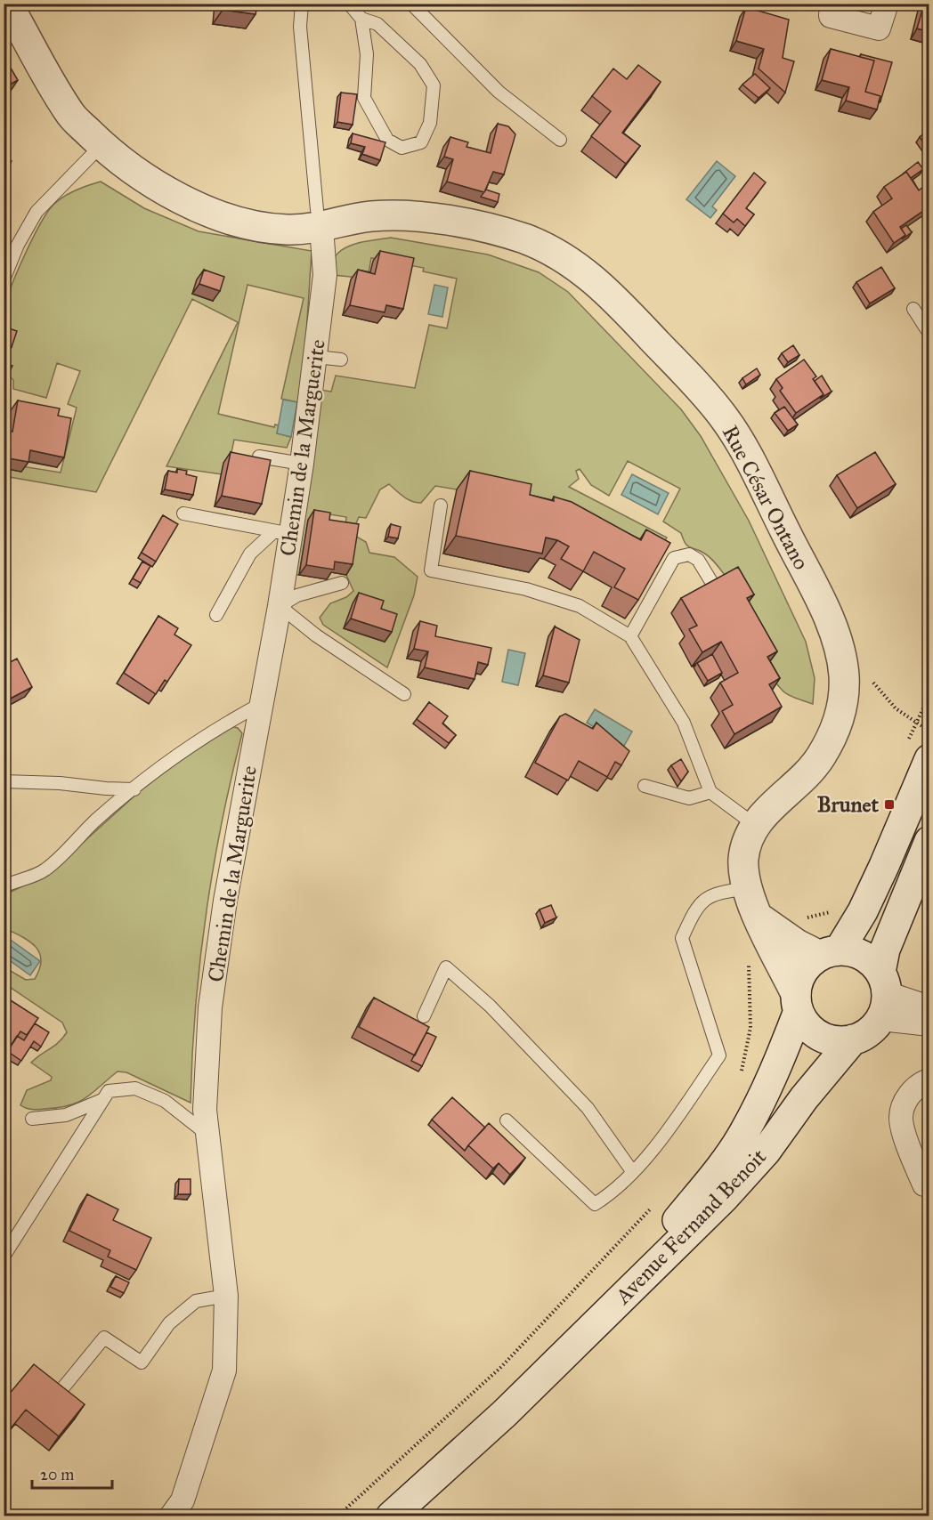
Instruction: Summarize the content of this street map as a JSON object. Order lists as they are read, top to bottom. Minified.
{"streets":{"street":["Chemin de la Marguerite","Rue César Ontano","Avenue Fernand Benoit"]},"crossings":[["Chemin de la Marguerite","Rue César Ontano"],["Rue César Ontano","Avenue Fernand Benoit"]],"places":{"transit":["Brunet"]},"scale_bar":"20 m"}
